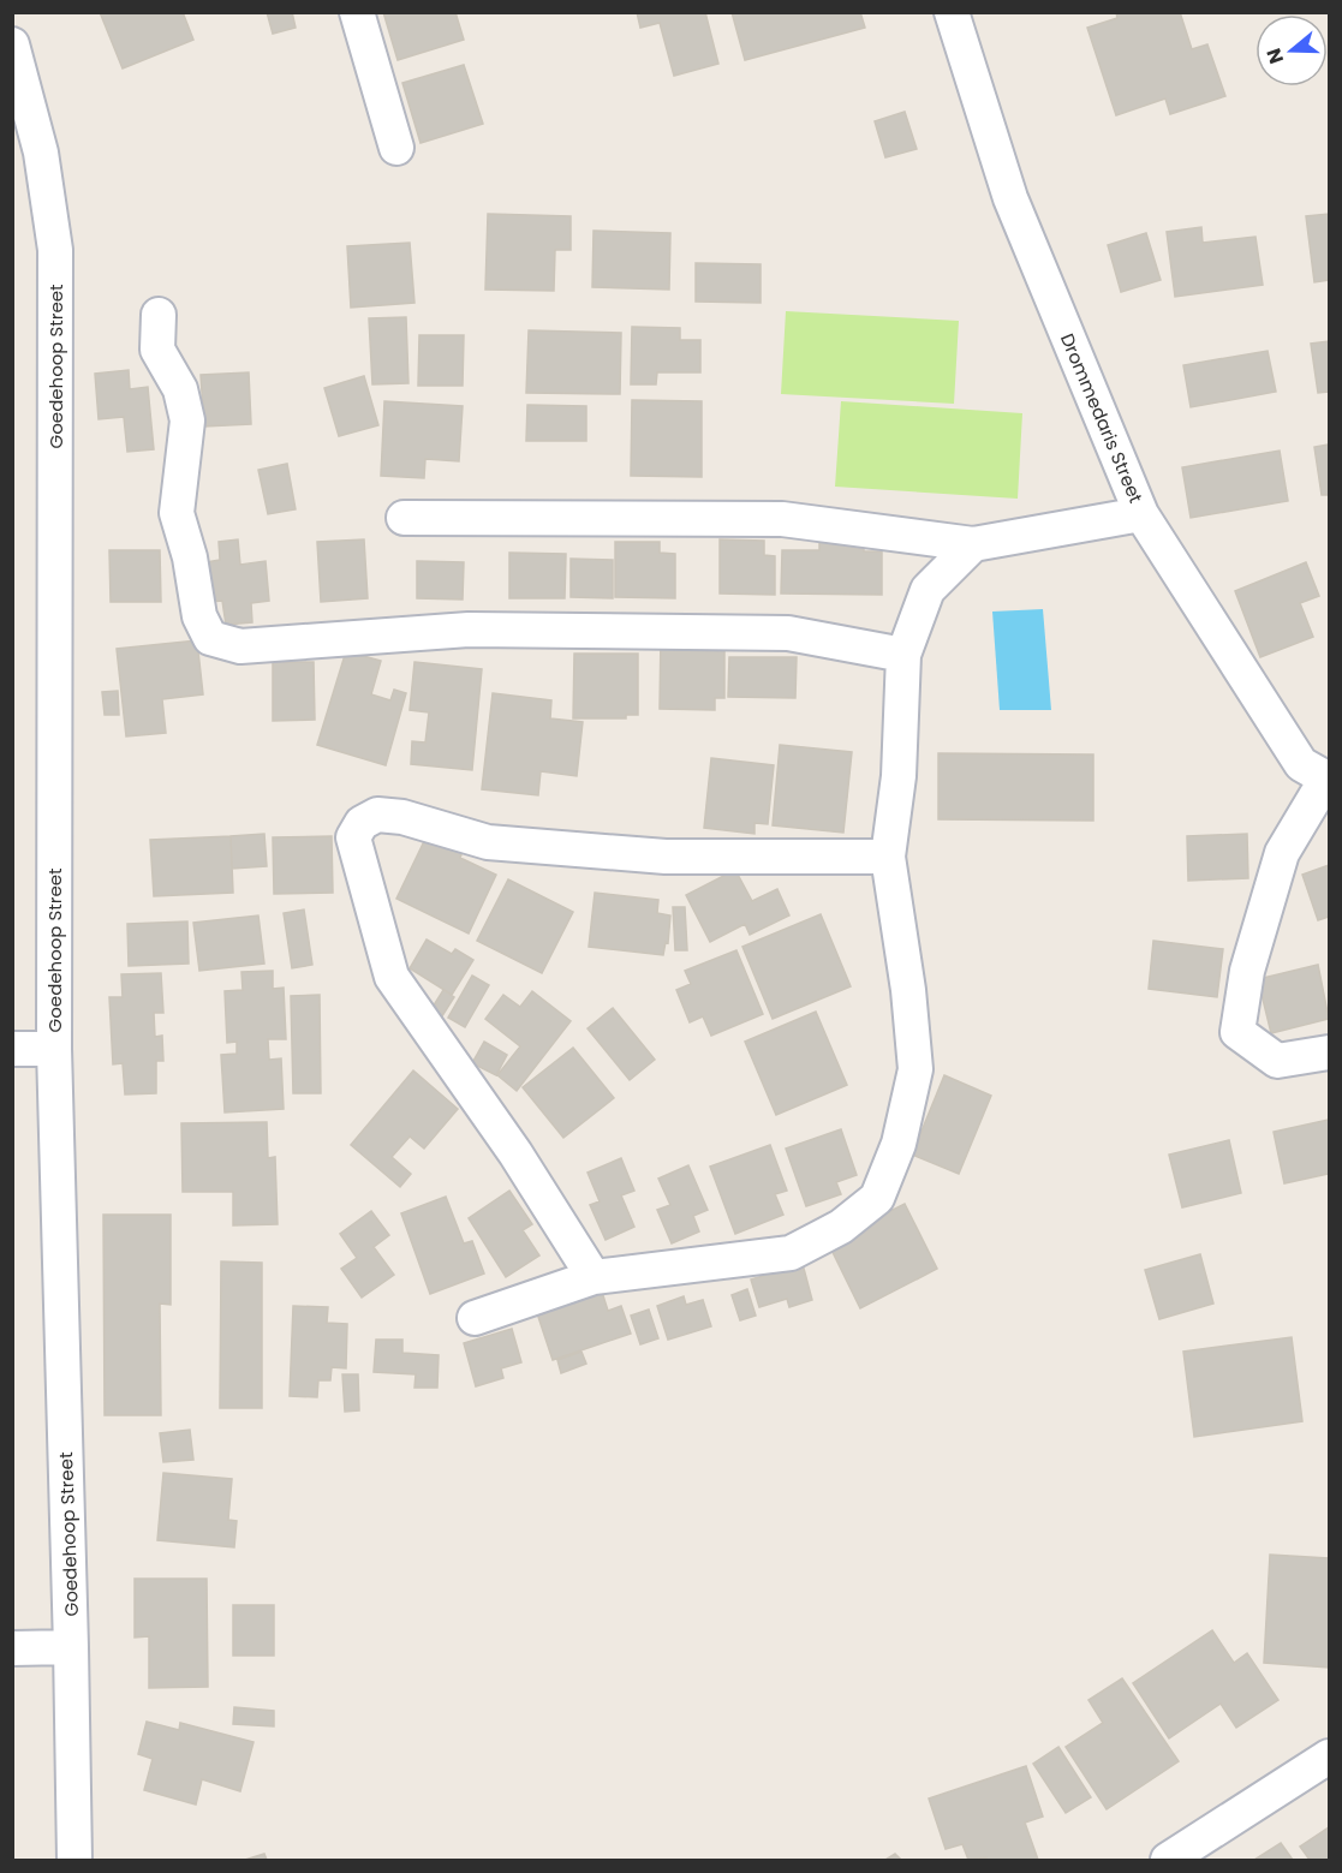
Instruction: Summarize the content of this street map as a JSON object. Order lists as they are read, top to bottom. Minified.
{"streets":{"street":["Goedehoop Street","Drommedaris Street"]},"north":"left"}
